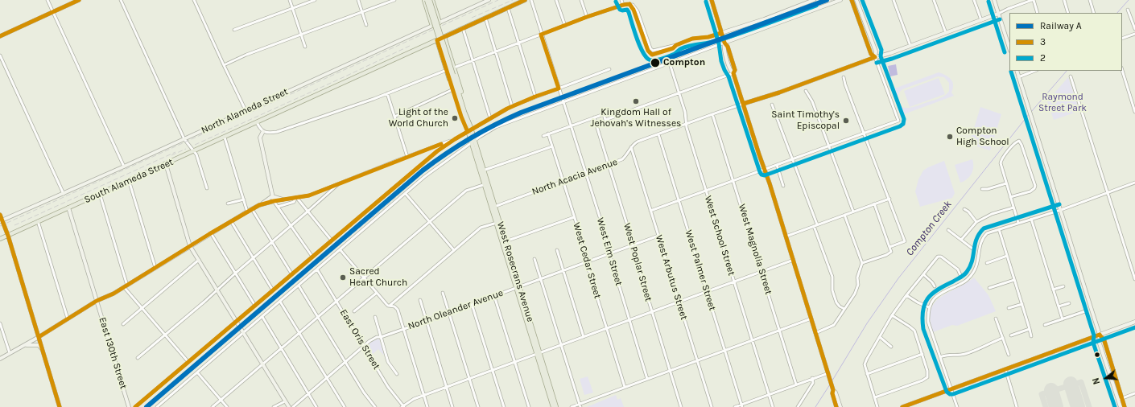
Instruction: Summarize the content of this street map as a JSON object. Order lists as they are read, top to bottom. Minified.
{"streets":{"main road":["North Alameda Street","South Alameda Street","West Rosecrans Avenue"],"street":["North Acacia Avenue","West School Street","West Magnolia Street","West Elm Street","West Cedar Street","West Poplar Street","West Palmer Street","West Arbutus Street","North Oleander Avenue","East Oris Street","East 130th Street"]},"crossings":[["North Alameda Street","South Alameda Street"],["North Acacia Avenue","West School Street"],["North Acacia Avenue","West Magnolia Street"],["North Acacia Avenue","West Elm Street"],["North Acacia Avenue","West Cedar Street"],["North Acacia Avenue","West Poplar Street"],["North Acacia Avenue","West Palmer Street"],["North Acacia Avenue","West Rosecrans Avenue"],["North Acacia Avenue","West Arbutus Street"],["South Alameda Street","East 130th Street"],["West Elm Street","North Oleander Avenue"],["West Cedar Street","North Oleander Avenue"],["West Poplar Street","North Oleander Avenue"],["West Rosecrans Avenue","North Oleander Avenue"],["West Arbutus Street","North Oleander Avenue"],["North Oleander Avenue","East Oris Street"]],"water":["Compton Creek"],"parks":["Raymond Street Park"],"places":["Compton","Kingdom Hall of Jehovah's Witnesses","Light of the World Church","Saint Timothy's Episcopal","Compton High School","Sacred Heart Church"],"lines":["rail line A","transit line 3","transit line 2"],"legend":["Railway A","3","2"],"north":"left"}
